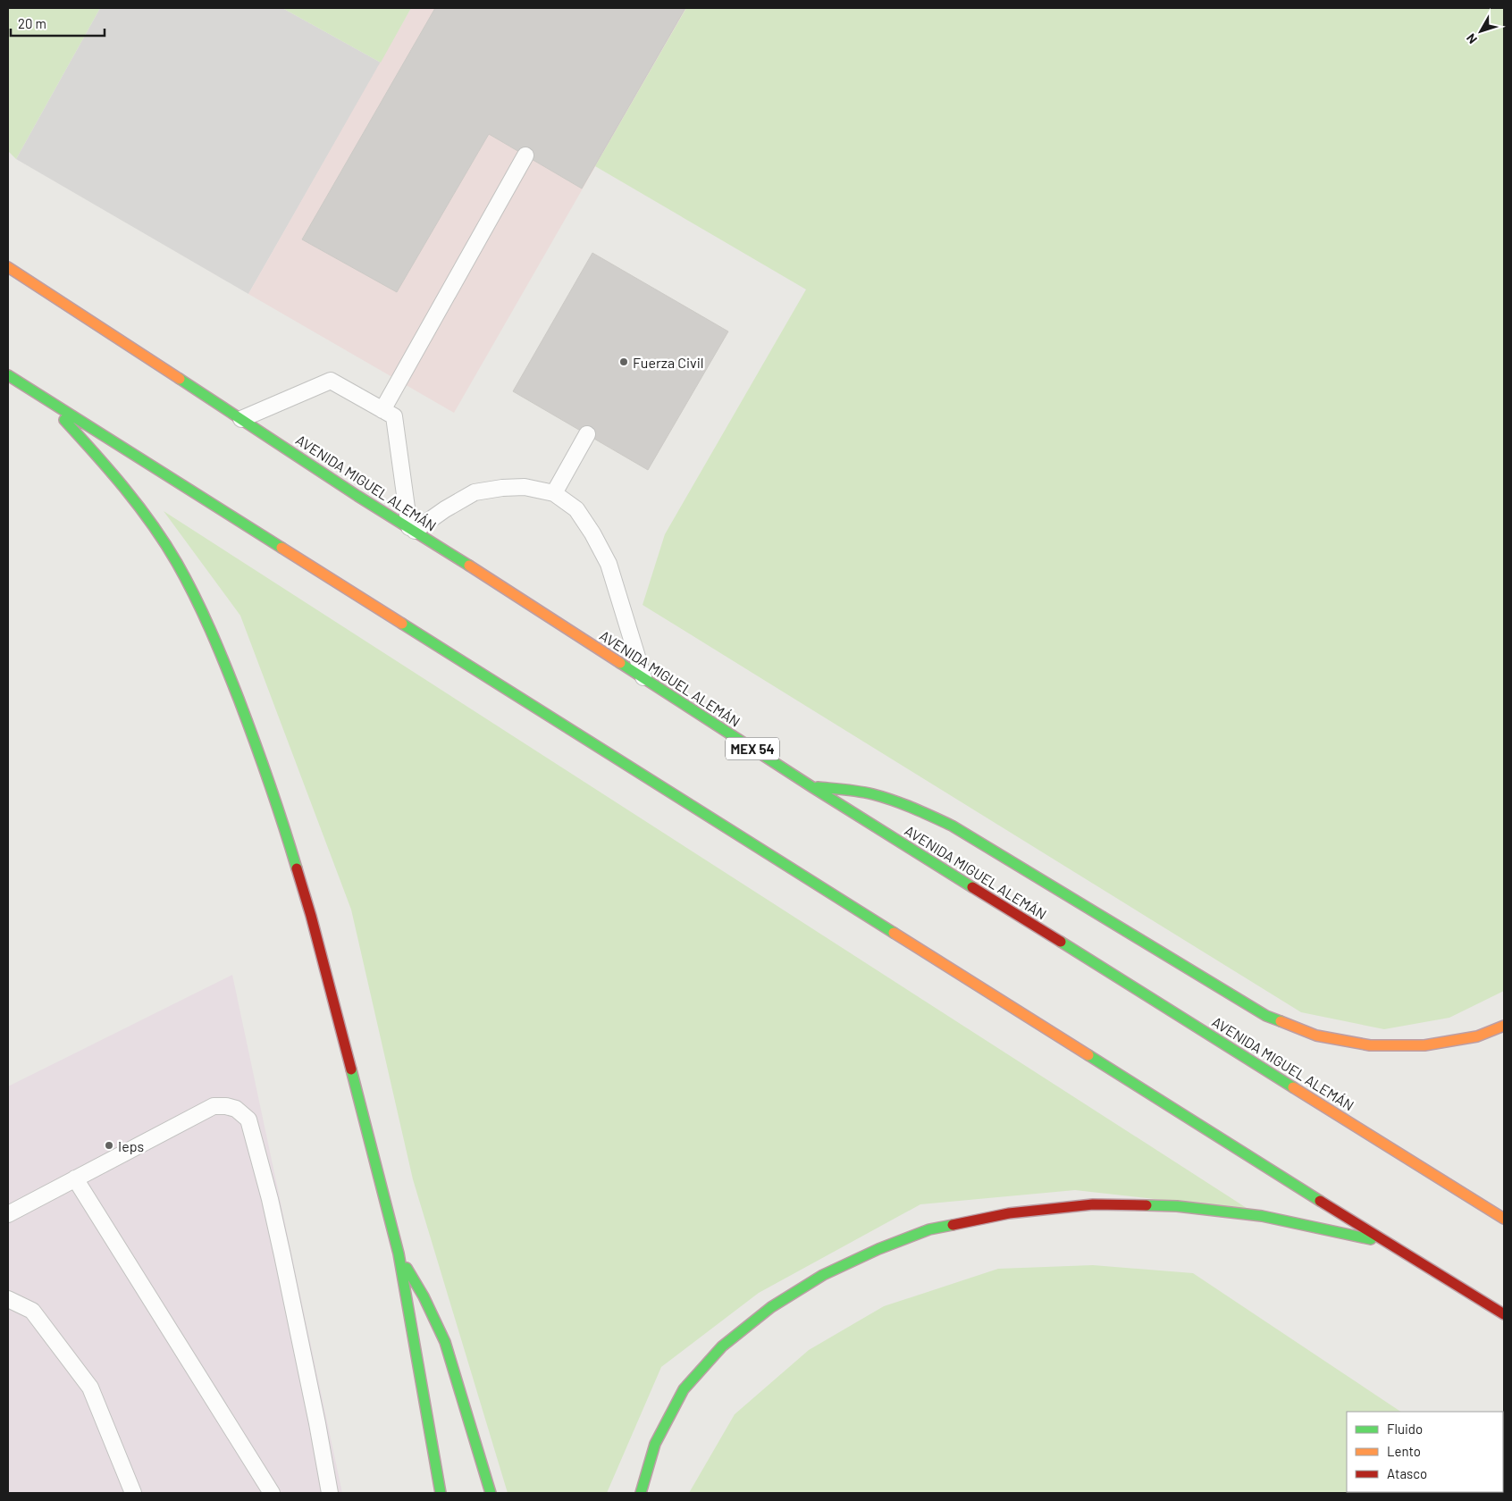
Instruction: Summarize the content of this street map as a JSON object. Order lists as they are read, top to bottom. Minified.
{"streets":{"highway":["AVENIDA MIGUEL ALEMÁN","MEX 54"]},"places":["Fuerza Civil","Ieps"],"legend":["Fluido","Lento","Atasco"],"scale_bar":"20 m","north":"bottom left"}
